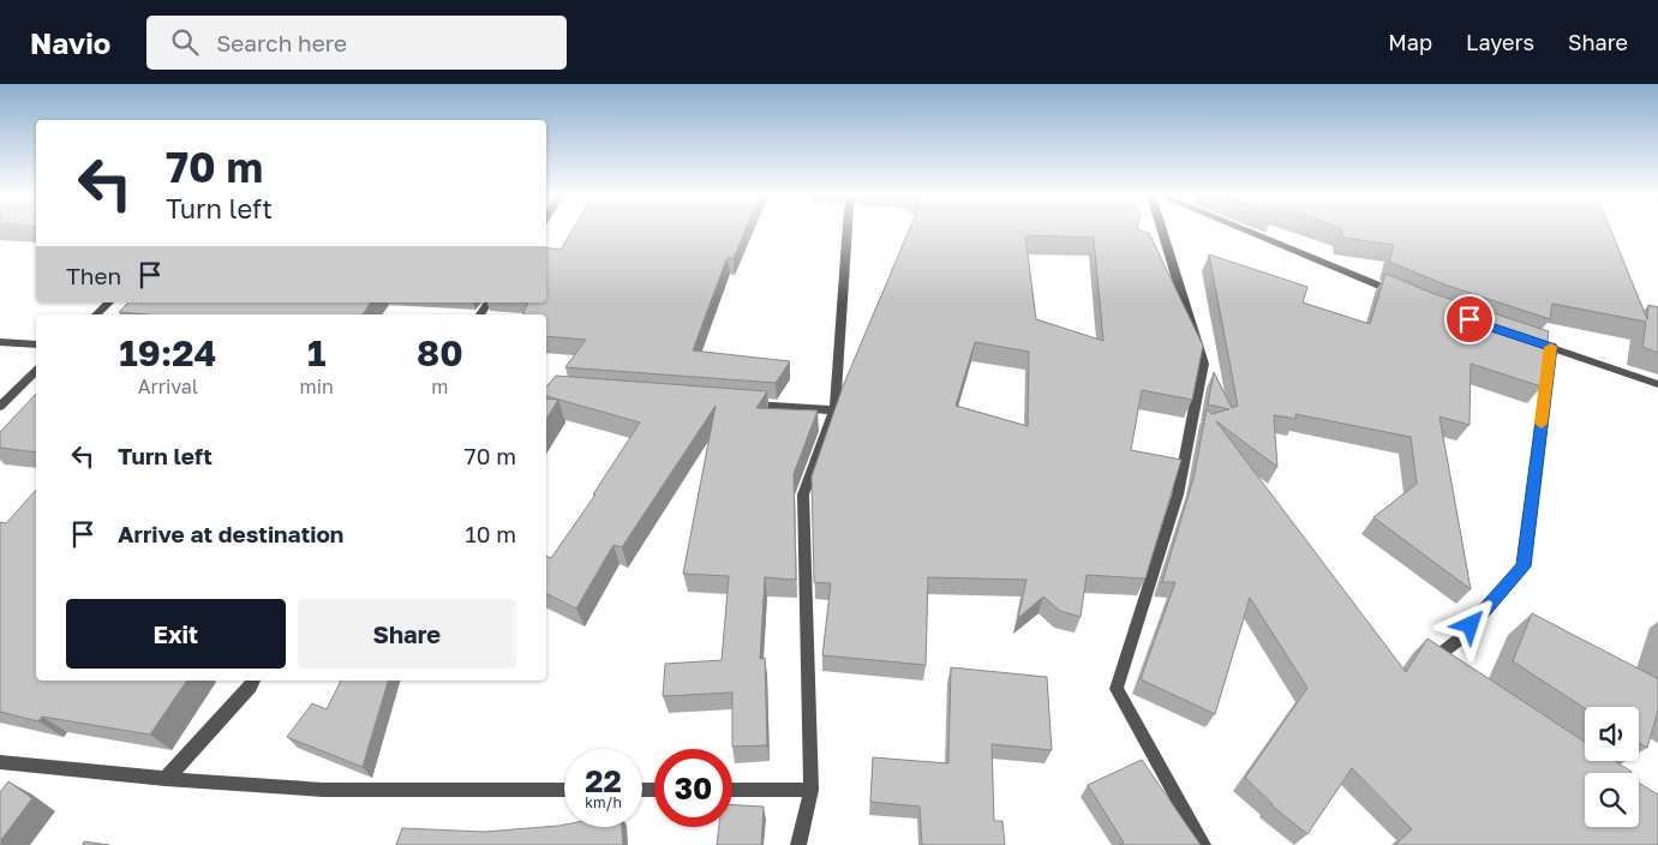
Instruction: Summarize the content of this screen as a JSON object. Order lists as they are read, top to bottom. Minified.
{"page":{"header":"Navio","search":"Search here","nav":["Map","Layers","Share"],"turn":["70 m","Turn left"],"then":"Then","eta":["19:24","Arrival","1","min","80","m"],"list":[{"name":"Turn left","value":"70 m"},{"name":"Arrive at destination","value":"10 m"}],"buttons":["Exit","Share"],"speed":"22 km/h","limit":"30"}}
